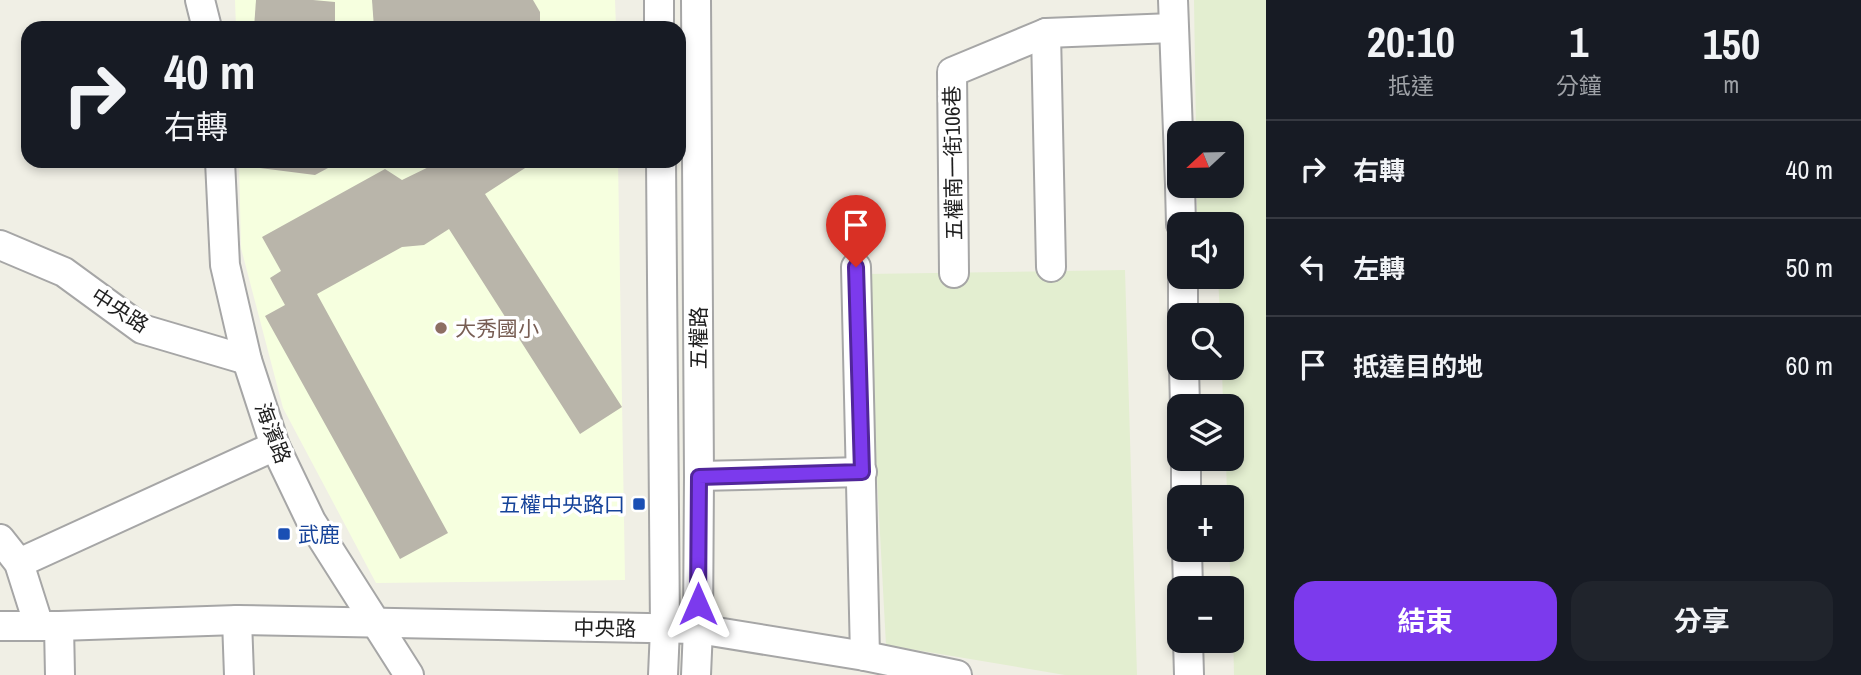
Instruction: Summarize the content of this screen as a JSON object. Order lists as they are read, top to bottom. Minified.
{"streets":{"street":["五權南一街106巷","中央路","五權路","海濱路"]},"crossings":[["中央路","五權路"],["中央路","海濱路"]],"places":{"other":["大秀國小"],"transit":["五權中央路口","武鹿"]},"north":"left","page":{"eta":["20:10","抵達","1","分鐘","150","m"],"turn":["40 m","右轉"],"list":[{"name":"右轉","value":"40 m"},{"name":"左轉","value":"50 m"},{"name":"抵達目的地","value":"60 m"}],"map_buttons":["+","−"],"buttons":["結束","分享"]}}
